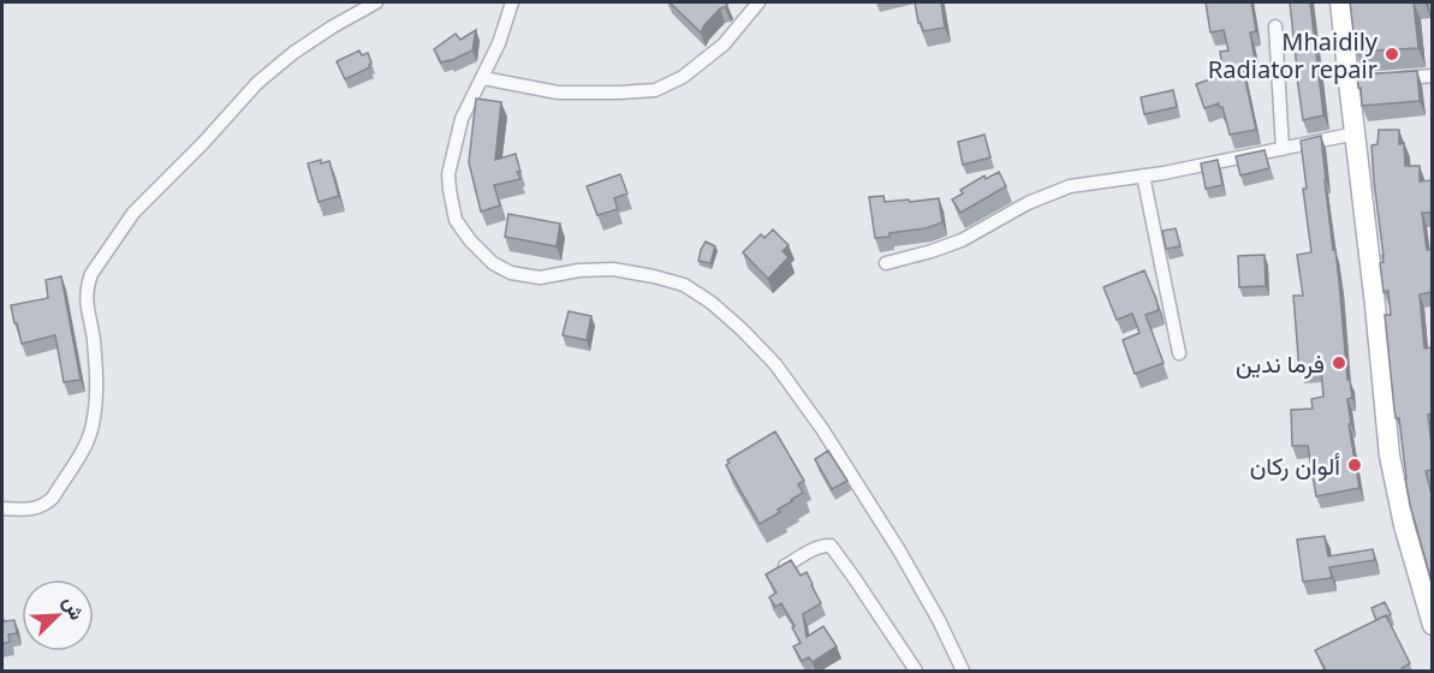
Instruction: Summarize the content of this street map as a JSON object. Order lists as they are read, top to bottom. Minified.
{"places":["Mhaidily Radiator repair","فرما ندين","ألوان ركان"],"north":"top right"}
